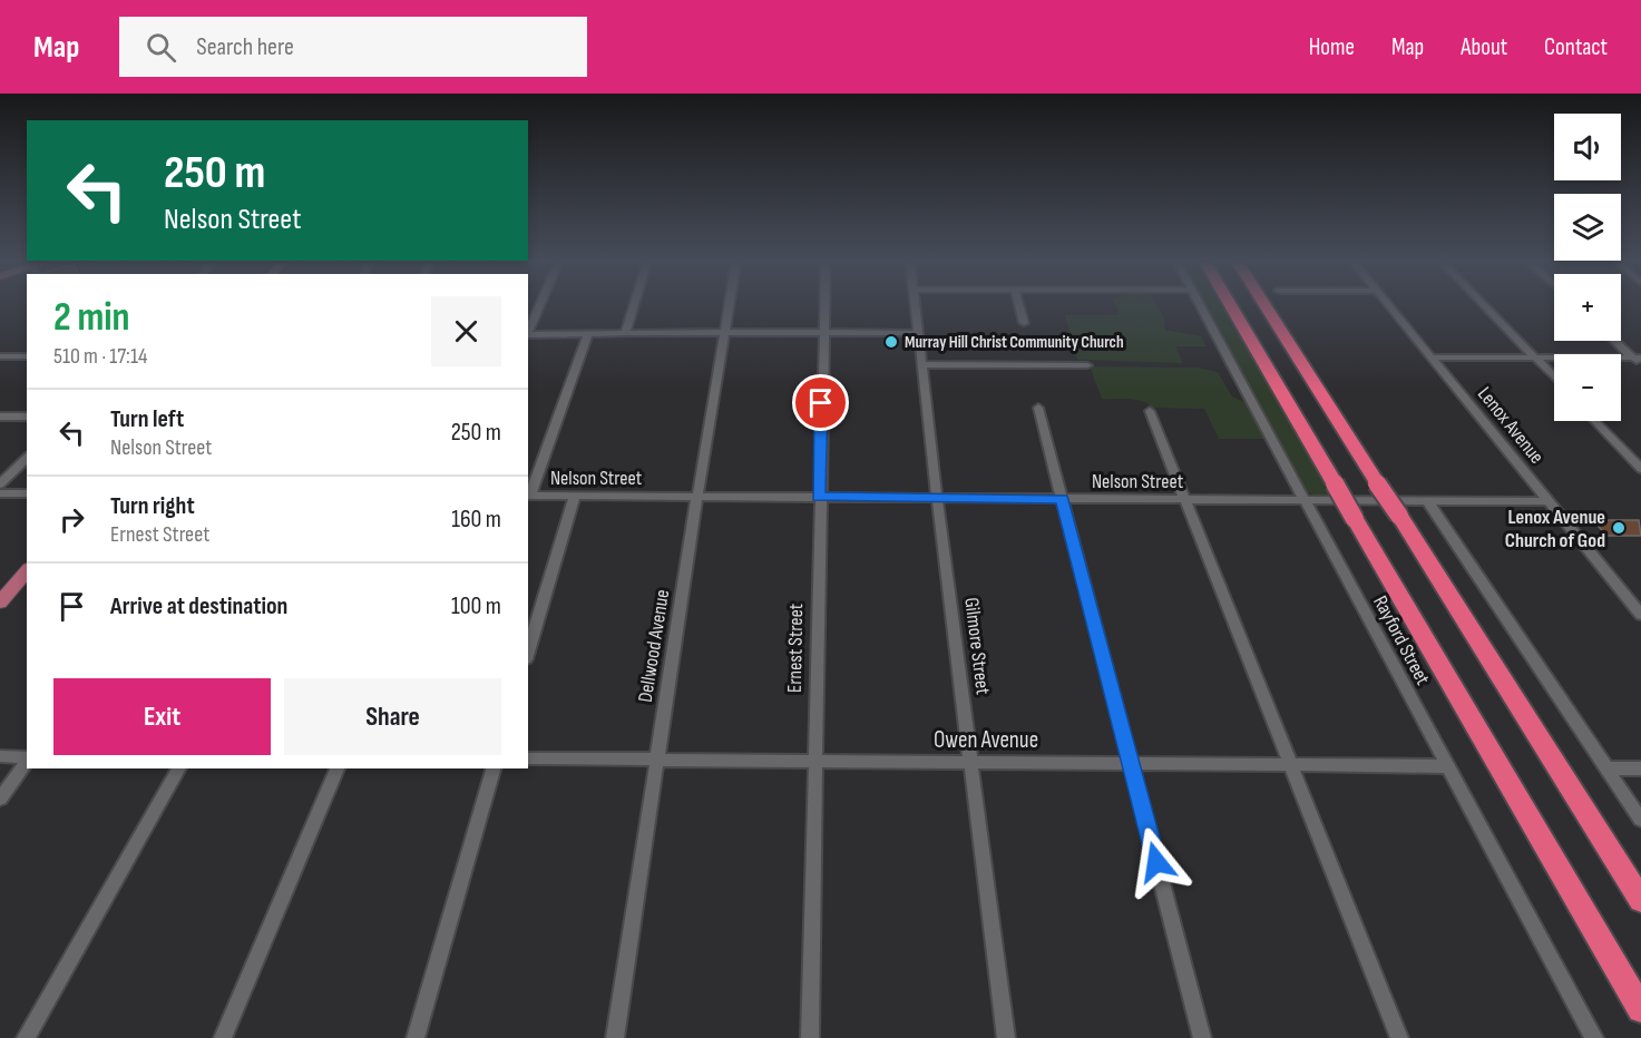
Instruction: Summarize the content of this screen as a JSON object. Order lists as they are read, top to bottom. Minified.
{"streets":{"street":["Lenox Avenue","Nelson Street","Rayford Street","Dellwood Avenue","Gilmore Street","Ernest Street","Owen Avenue"]},"crossings":[["Lenox Avenue","Nelson Street"],["Nelson Street","Rayford Street"],["Nelson Street","Dellwood Avenue"],["Nelson Street","Gilmore Street"],["Nelson Street","Ernest Street"],["Rayford Street","Owen Avenue"],["Dellwood Avenue","Owen Avenue"],["Gilmore Street","Owen Avenue"],["Ernest Street","Owen Avenue"]],"places":["Murray Hill Christ Community Church","Lenox Avenue Church of God"],"page":{"header":"Map","search":"Search here","nav":["Home","Map","About","Contact"],"map_buttons":["+","−"],"turn":["250 m","Nelson Street"],"heading":["2 min","510 m · 17:14"],"list":[{"name":"Turn left","note":"Nelson Street","value":"250 m"},{"name":"Turn right","note":"Ernest Street","value":"160 m"},{"name":"Arrive at destination","value":"100 m"}],"buttons":["Exit","Share"]}}
